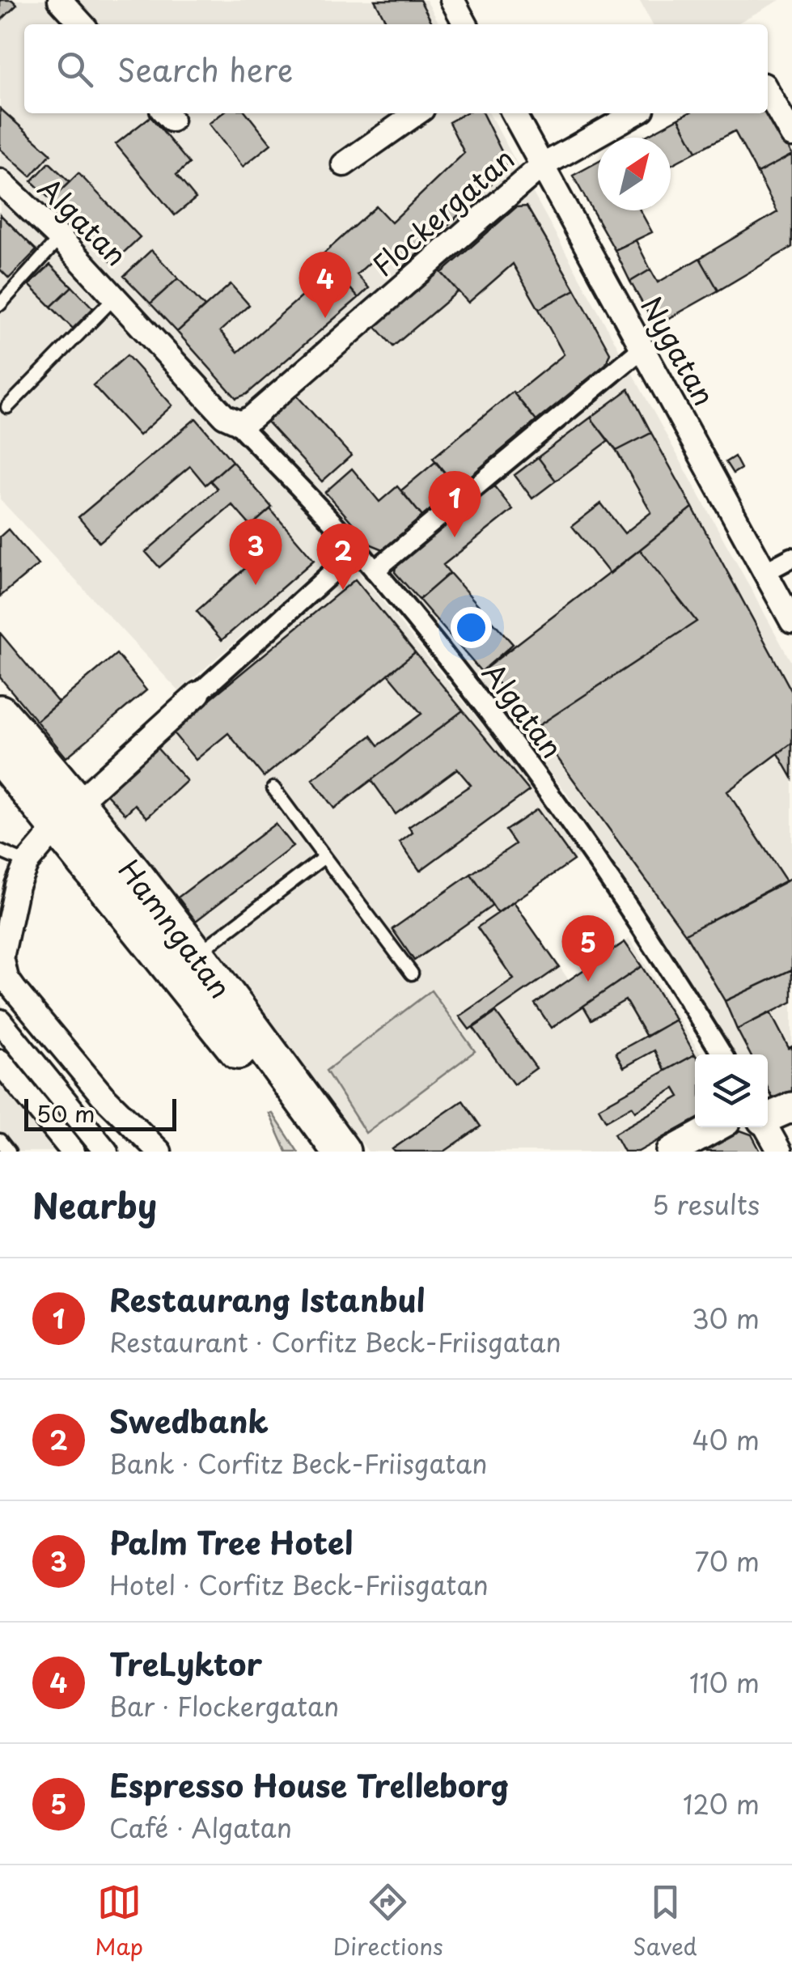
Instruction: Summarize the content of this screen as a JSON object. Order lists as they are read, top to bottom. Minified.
{"streets":{"main road":["Hamngatan"],"street":["Flockergatan","Algatan","Nygatan"]},"crossings":[["Flockergatan","Algatan"],["Flockergatan","Nygatan"]],"scale_bar":"50 m","north":"top right","page":{"search":"Search here","pins":["4","1","3","2","5"],"scale":"50 m","heading":["Nearby","5 results"],"list":[{"mark":"1","name":"Restaurang Istanbul","note":"Restaurant · Corfitz Beck-Friisgatan","value":"30 m"},{"mark":"2","name":"Swedbank","note":"Bank · Corfitz Beck-Friisgatan","value":"40 m"},{"mark":"3","name":"Palm Tree Hotel","note":"Hotel · Corfitz Beck-Friisgatan","value":"70 m"},{"mark":"4","name":"TreLyktor","note":"Bar · Flockergatan","value":"110 m"},{"mark":"5","name":"Espresso House Trelleborg","note":"Café · Algatan","value":"120 m"}],"nav":["Map","Directions","Saved"]}}
